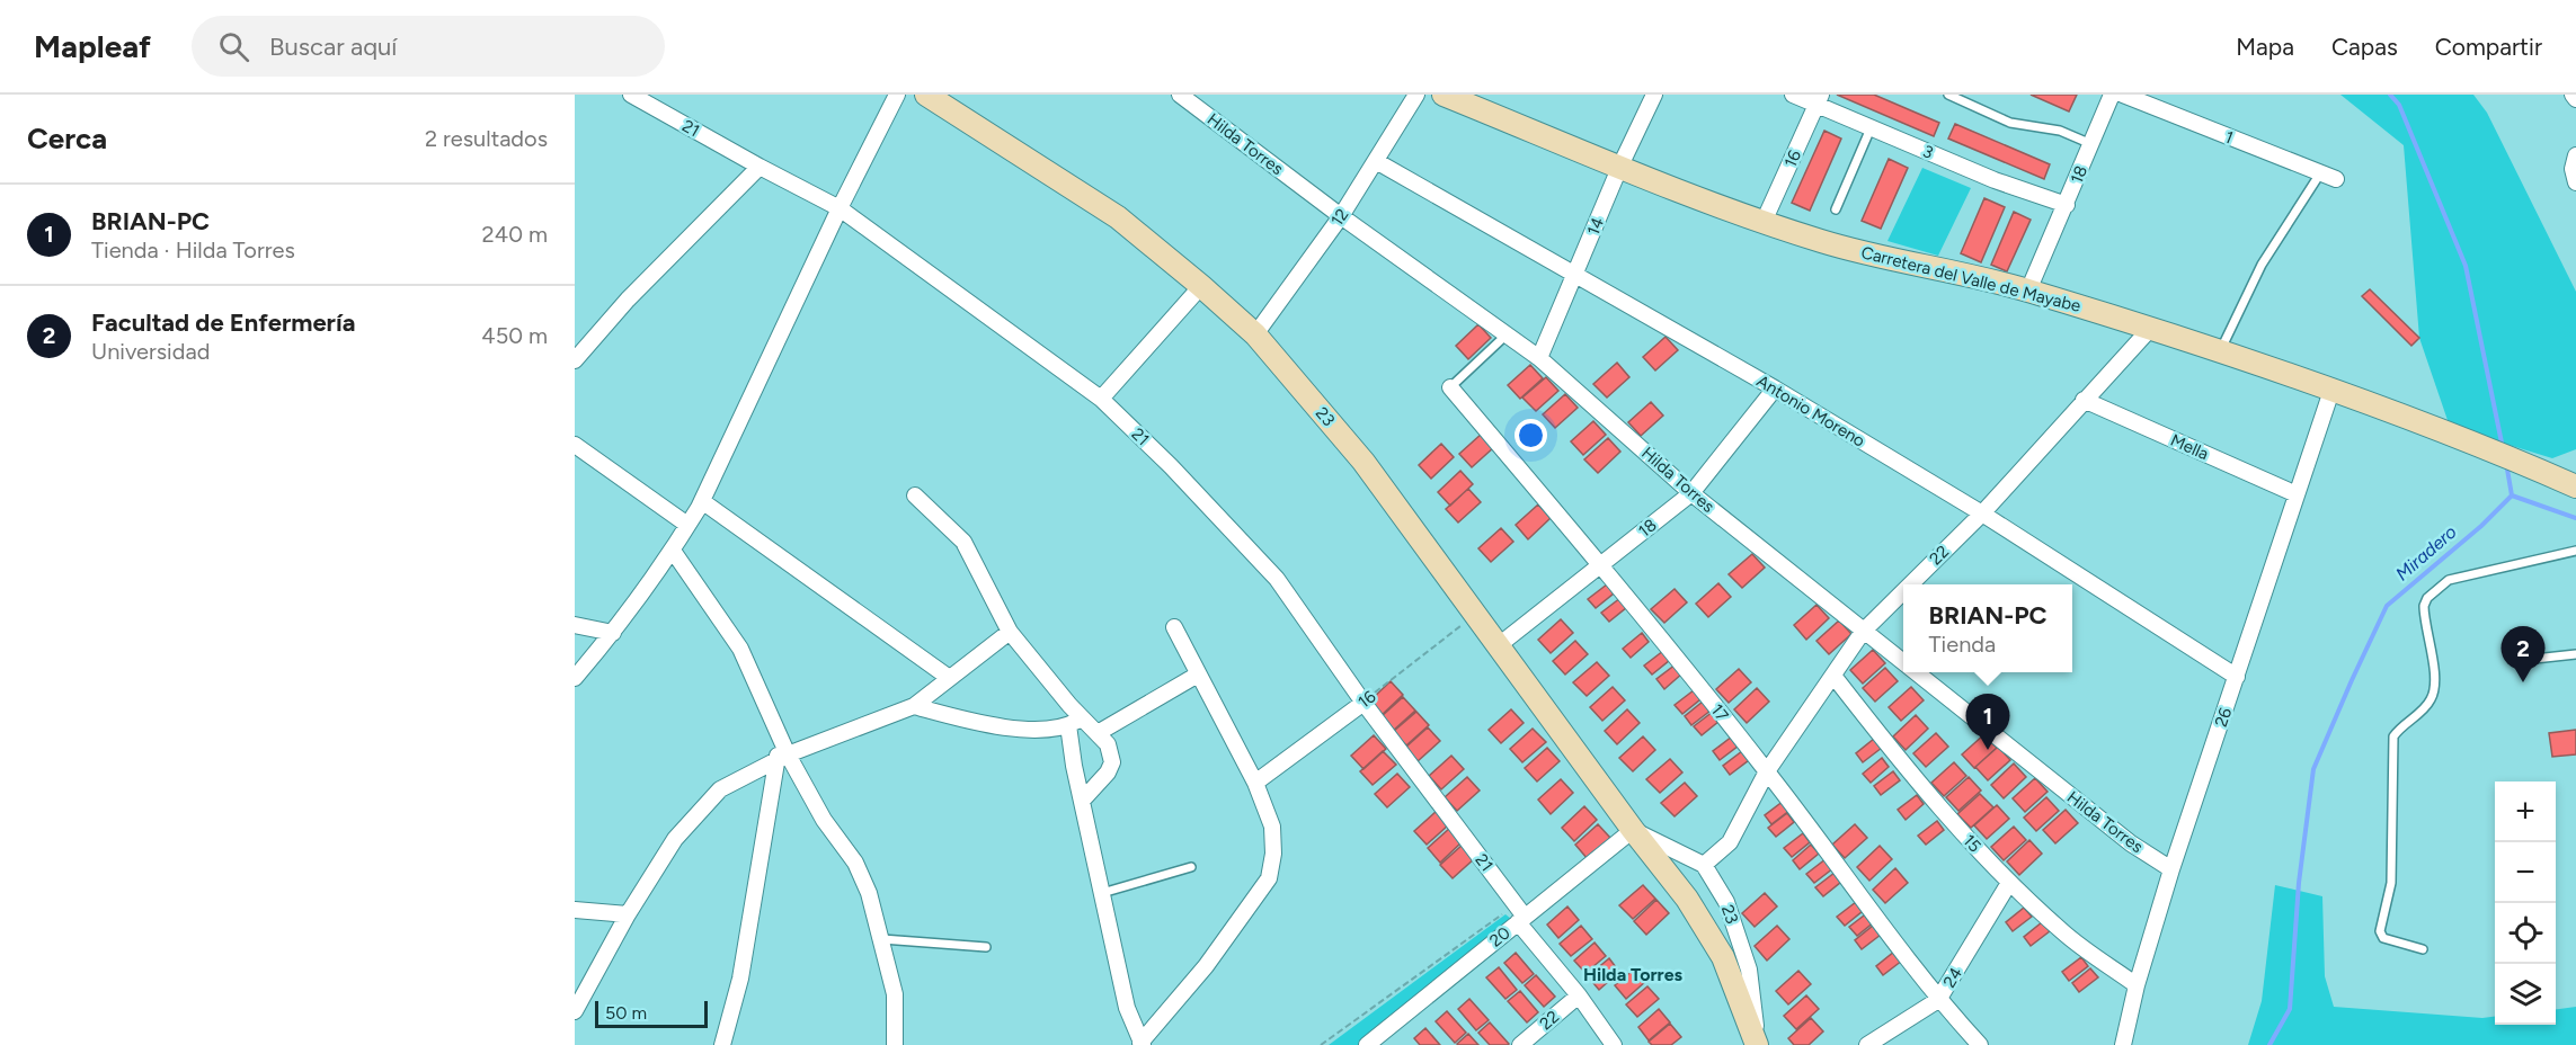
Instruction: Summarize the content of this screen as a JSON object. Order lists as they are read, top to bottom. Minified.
{"streets":{"street":["21","1","Hilda Torres","3","16","18","12","14","Carretera del Valle de Mayabe","Antonio Moreno","23","Mella","22","17","26","15","20","24"]},"crossings":[["21","16"],["21","22"],["21","20"],["Hilda Torres","18"],["Hilda Torres","12"],["Hilda Torres","14"],["Hilda Torres","22"],["Hilda Torres","26"],["3","16"],["3","18"],["16","Carretera del Valle de Mayabe"],["16","23"],["18","Carretera del Valle de Mayabe"],["18","Antonio Moreno"],["18","23"],["18","17"],["12","Antonio Moreno"],["12","23"],["14","Carretera del Valle de Mayabe"],["14","Antonio Moreno"],["Carretera del Valle de Mayabe","22"],["Carretera del Valle de Mayabe","26"],["Antonio Moreno","22"],["Antonio Moreno","26"],["23","22"],["23","20"],["Mella","22"],["Mella","26"],["22","17"],["22","15"],["17","24"],["26","15"],["15","24"]],"districts":["Hilda Torres"],"water":["Miradero"],"scale_bar":"50 m","page":{"header":"Mapleaf","search":"Buscar aquí","nav":["Mapa","Capas","Compartir"],"heading":["Cerca","2 resultados"],"list":[{"mark":"1","name":"BRIAN-PC","note":"Tienda · Hilda Torres","value":"240 m"},{"mark":"2","name":"Facultad de Enfermería","note":"Universidad","value":"450 m"}],"popup":["BRIAN-PC","Tienda"],"pins":["2","1"],"map_buttons":["+","−"],"scale":"50 m"}}
